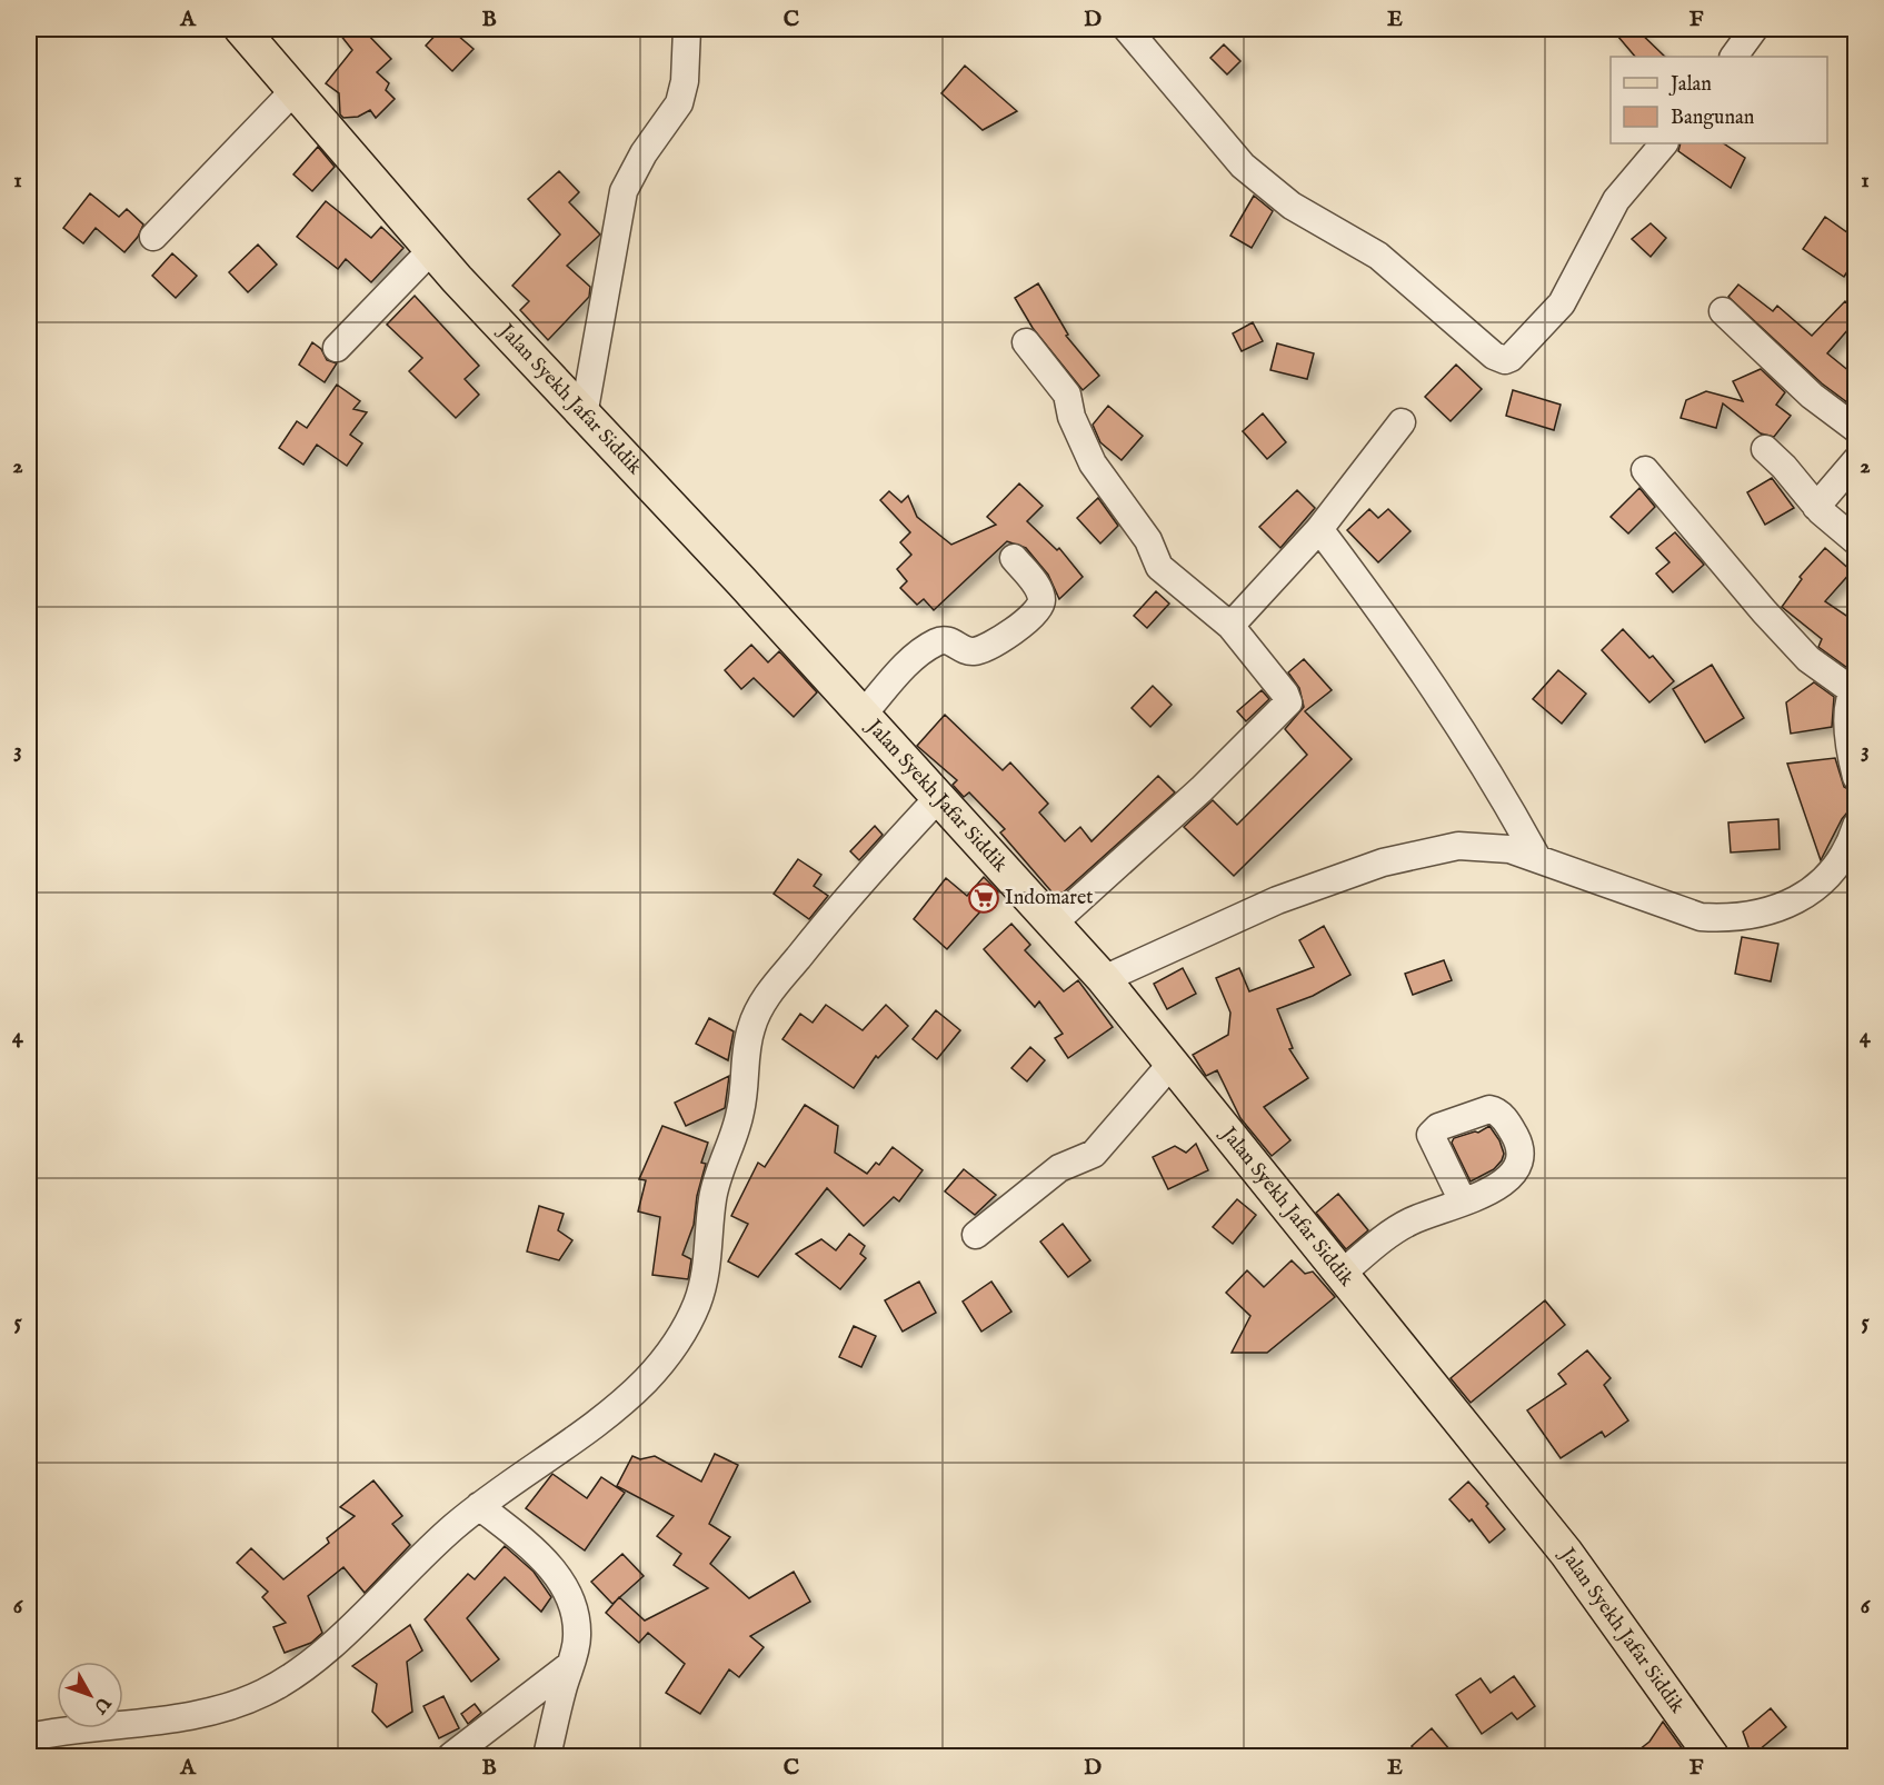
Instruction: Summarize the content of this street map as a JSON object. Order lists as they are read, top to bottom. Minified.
{"streets":{"main road":["Jalan Syekh Jafar Siddik"]},"places":{"supermarket":["Indomaret"]},"legend":["Jalan","Bangunan"],"north":"bottom right","grid":{"columns":["A","B","C","D","E","F"],"rows":["1","2","3","4","5","6"]}}
